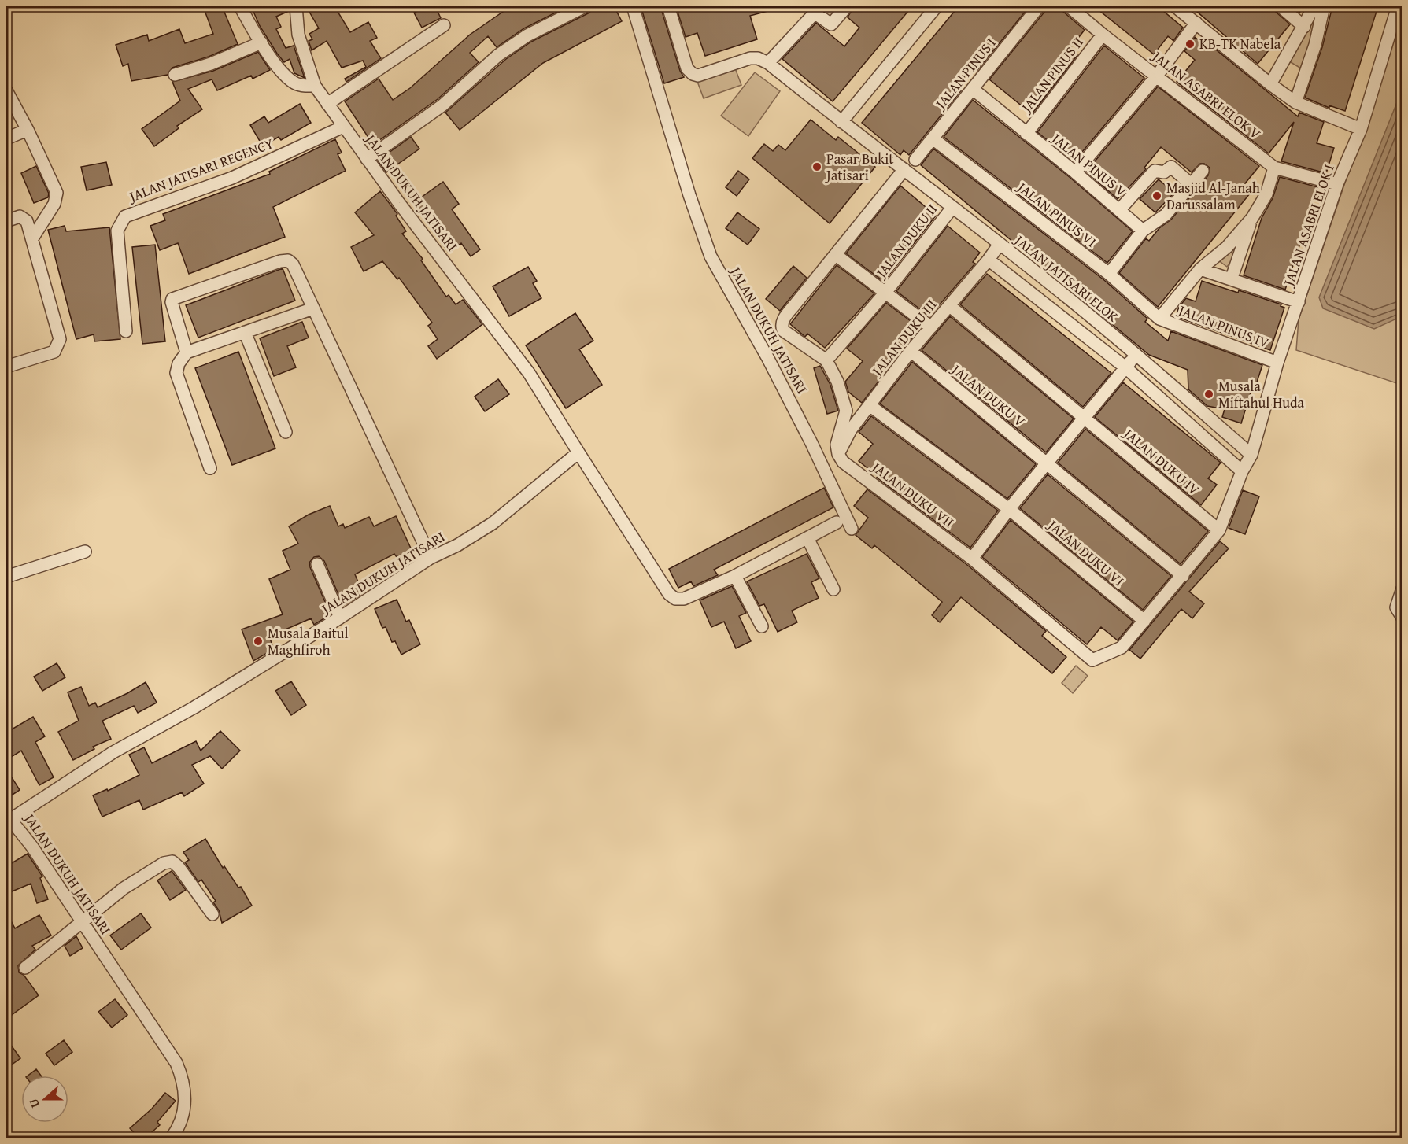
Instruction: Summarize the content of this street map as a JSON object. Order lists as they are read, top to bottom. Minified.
{"streets":{"street":["JALAN PINUS I","JALAN PINUS II","JALAN ASABRI ELOK V","JALAN PINUS V","JALAN JATISARI REGENCY","JALAN DUKUH JATISARI","JALAN PINUS VI","JALAN ASABRI ELOK I","JALAN DUKU II","JALAN JATISARI ELOK","JALAN PINUS IV","JALAN DUKU III","JALAN DUKU V","JALAN DUKU IV","JALAN DUKU VII","JALAN DUKU VI"]},"crossings":[["JALAN PINUS I","JALAN PINUS V"],["JALAN PINUS I","JALAN PINUS VI"],["JALAN PINUS II","JALAN ASABRI ELOK V"],["JALAN PINUS II","JALAN PINUS V"],["JALAN ASABRI ELOK V","JALAN ASABRI ELOK I"],["JALAN JATISARI REGENCY","JALAN DUKUH JATISARI"],["JALAN PINUS VI","JALAN PINUS IV"],["JALAN ASABRI ELOK I","JALAN JATISARI ELOK"],["JALAN ASABRI ELOK I","JALAN PINUS IV"],["JALAN DUKU II","JALAN JATISARI ELOK"],["JALAN DUKU II","JALAN DUKU III"],["JALAN JATISARI ELOK","JALAN DUKU III"],["JALAN DUKU III","JALAN DUKU V"],["JALAN DUKU III","JALAN DUKU IV"],["JALAN DUKU III","JALAN DUKU VII"],["JALAN DUKU III","JALAN DUKU VI"],["JALAN DUKU VII","JALAN DUKU VI"]],"places":["KB-TK Nabela","Pasar Bukit Jatisari","Masjid Al-Janah Darussalam","Musala Miftahul Huda","Musala Baitul Maghfiroh"],"north":"left"}
